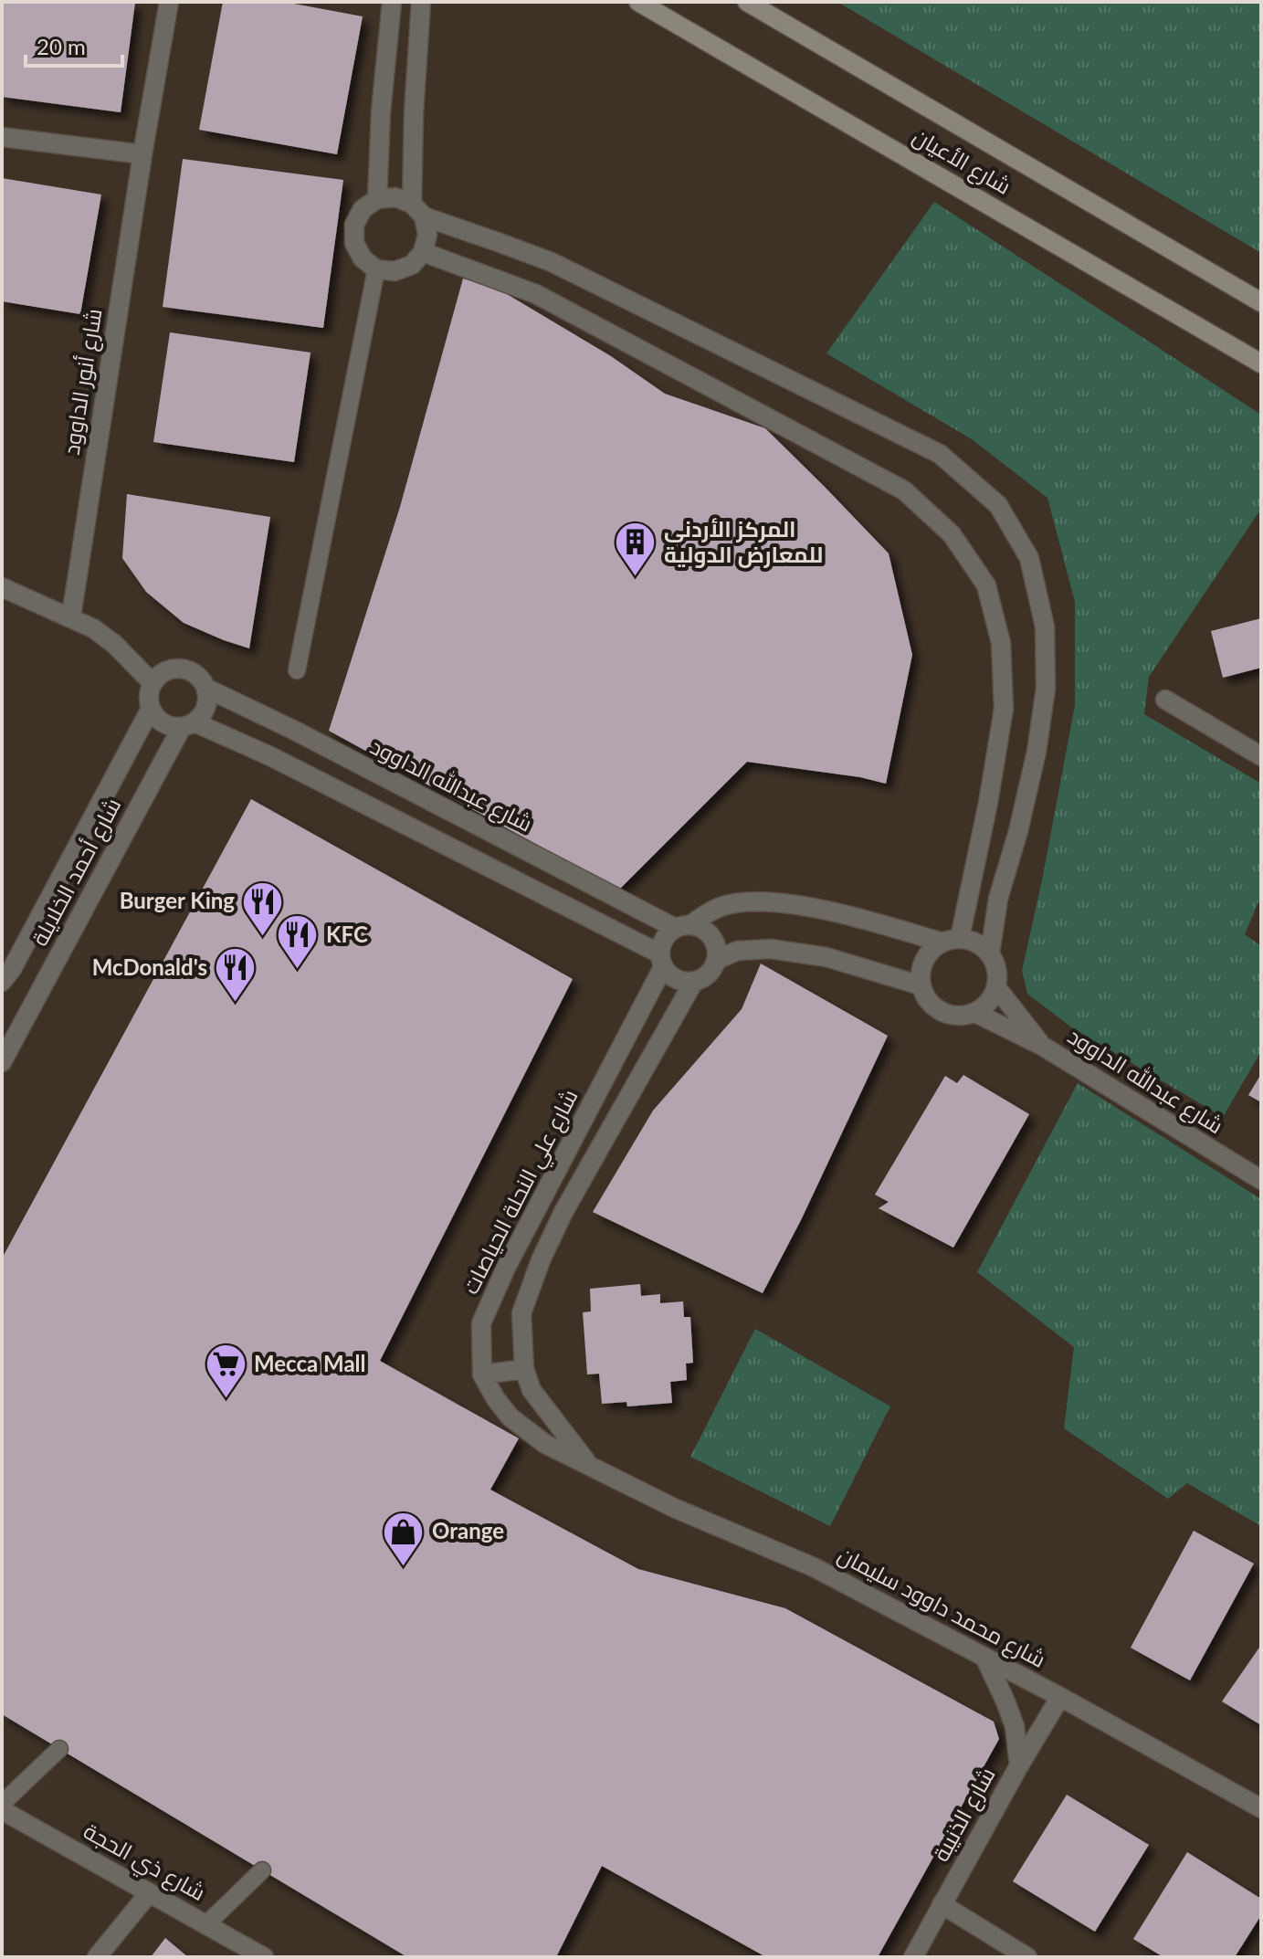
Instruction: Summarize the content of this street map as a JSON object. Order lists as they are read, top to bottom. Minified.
{"streets":{"street":["شارع الأعيان","شارع أنور الداوود","شارع عبدالله الداوود","شارع أحمد الخلايلة","شارع علي النحلة الحياصات","شارع محمد داوود سليمان","شارع الذنيبة","شارع ذي الحجة"]},"crossings":[["شارع عبدالله الداوود","شارع أحمد الخلايلة"],["شارع عبدالله الداوود","شارع علي النحلة الحياصات"],["شارع محمد داوود سليمان","شارع الذنيبة"]],"places":{"building":["المركز الأردني للمعارض الدولية"],"restaurant":["Burger King","KFC","McDonald's"],"supermarket":["Mecca Mall"],"shop":["Orange"]},"scale_bar":"20 m"}
